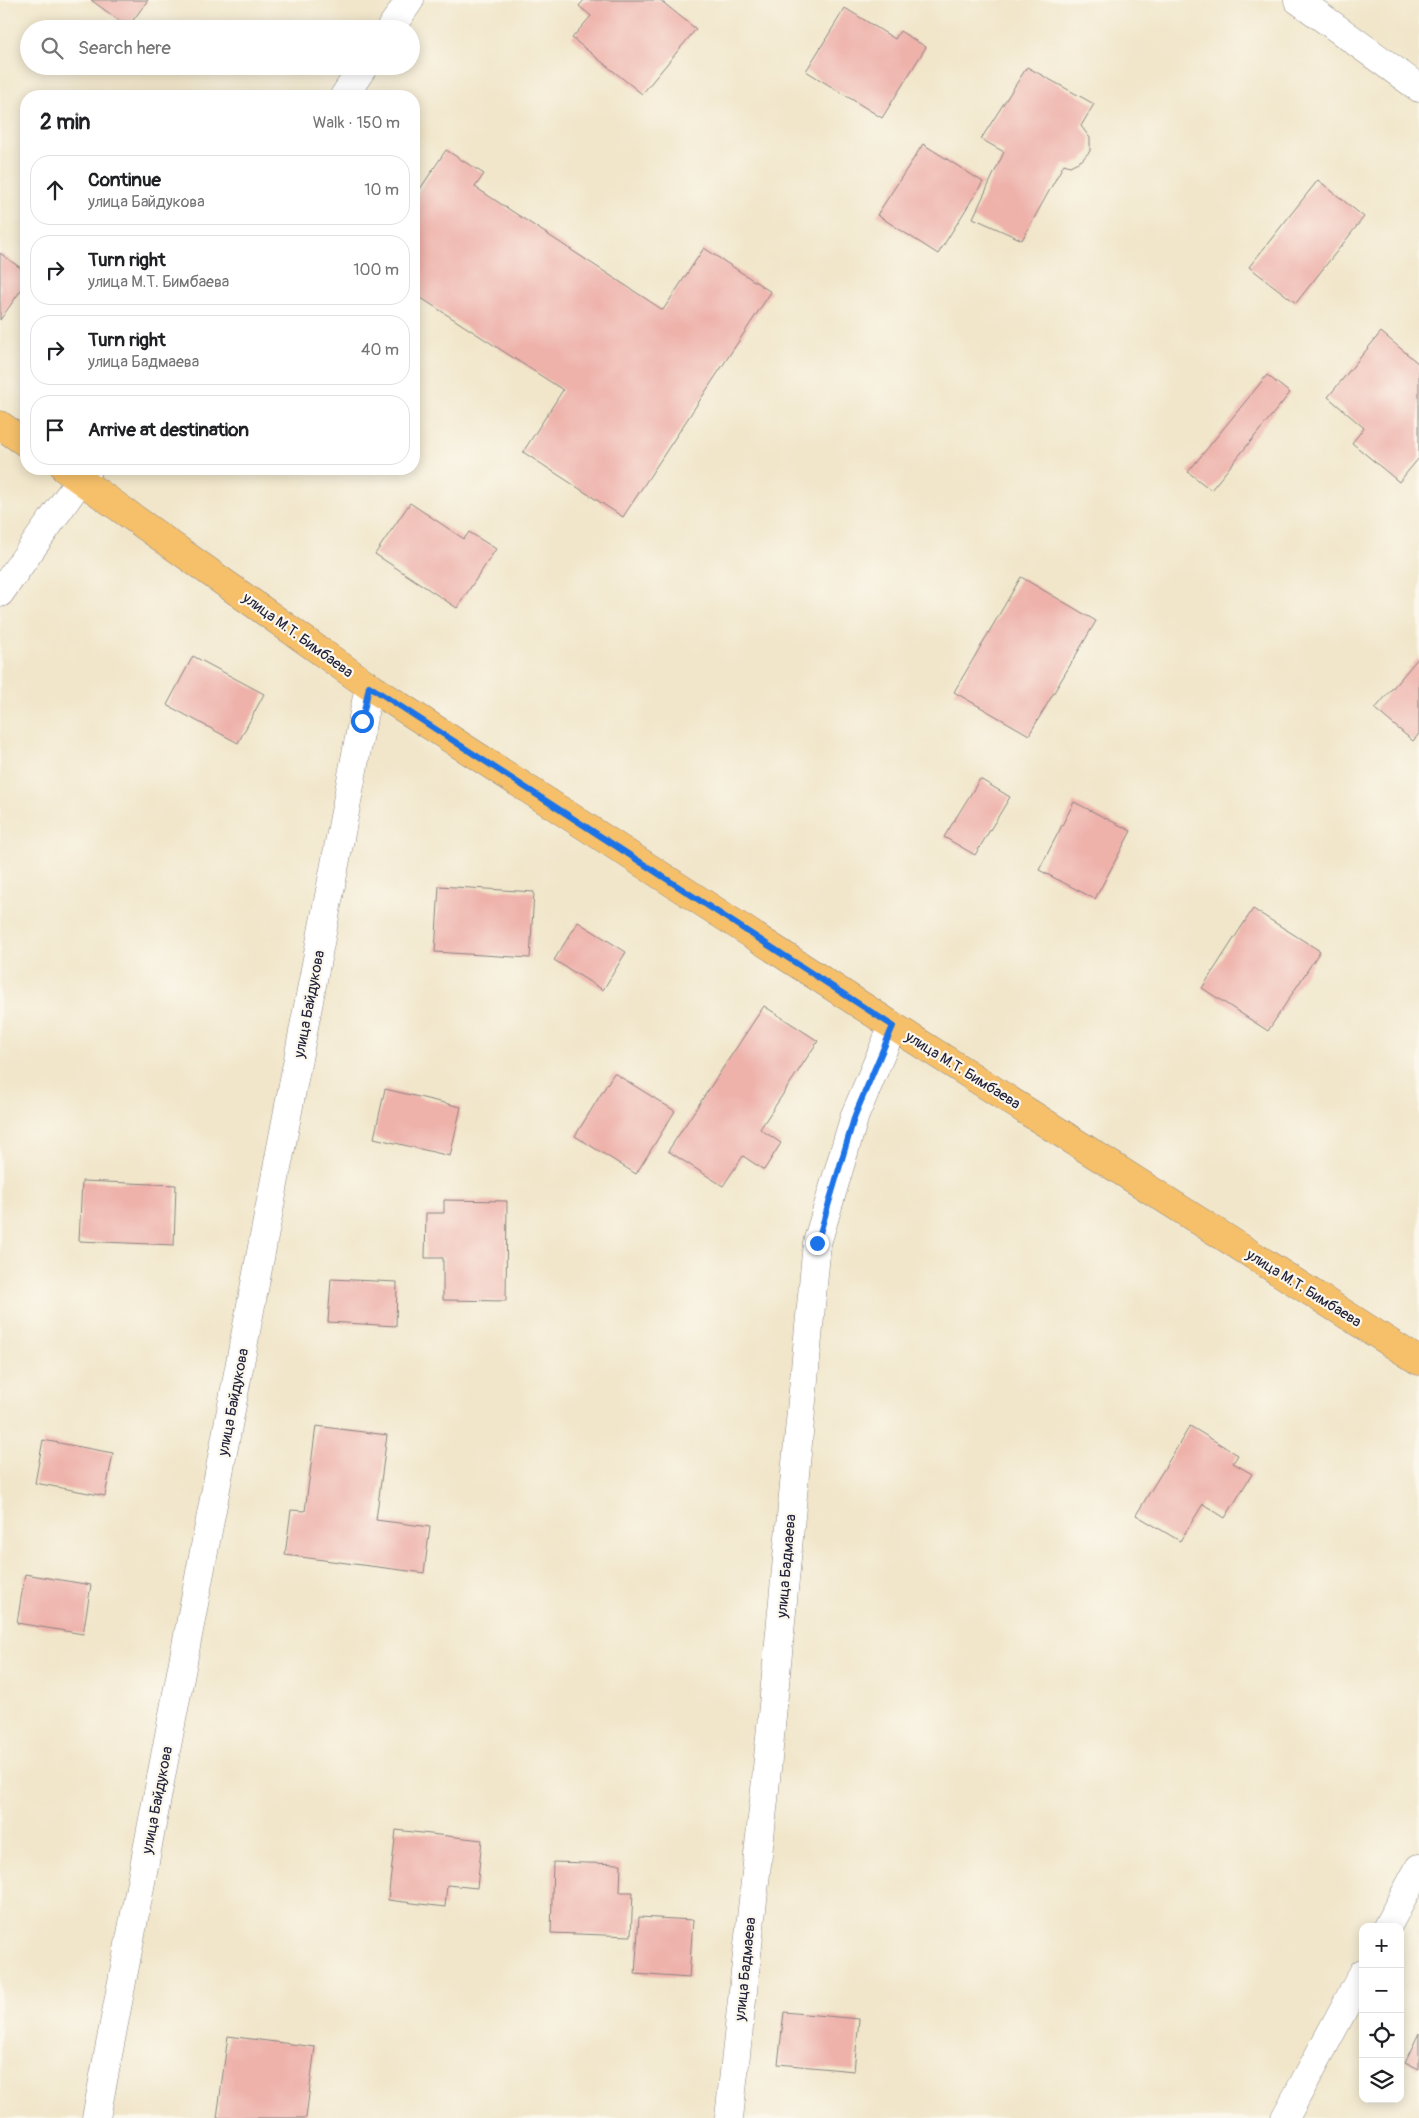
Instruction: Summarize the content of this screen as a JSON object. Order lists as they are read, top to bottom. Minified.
{"streets":{"main road":["улица М.Т. Бимбаева"],"street":["улица Байдукова","улица Бадмаева"]},"crossings":[["улица М.Т. Бимбаева","улица Байдукова"],["улица М.Т. Бимбаева","улица Бадмаева"]],"page":{"search":"Search here","heading":["2 min","Walk · 150 m"],"list":[["Continue","улица Байдукова","10 m"],["Turn right","улица М.Т. Бимбаева","100 m"],["Turn right","улица Бадмаева","40 m"],"Arrive at destination"],"map_buttons":["+","−"]}}
